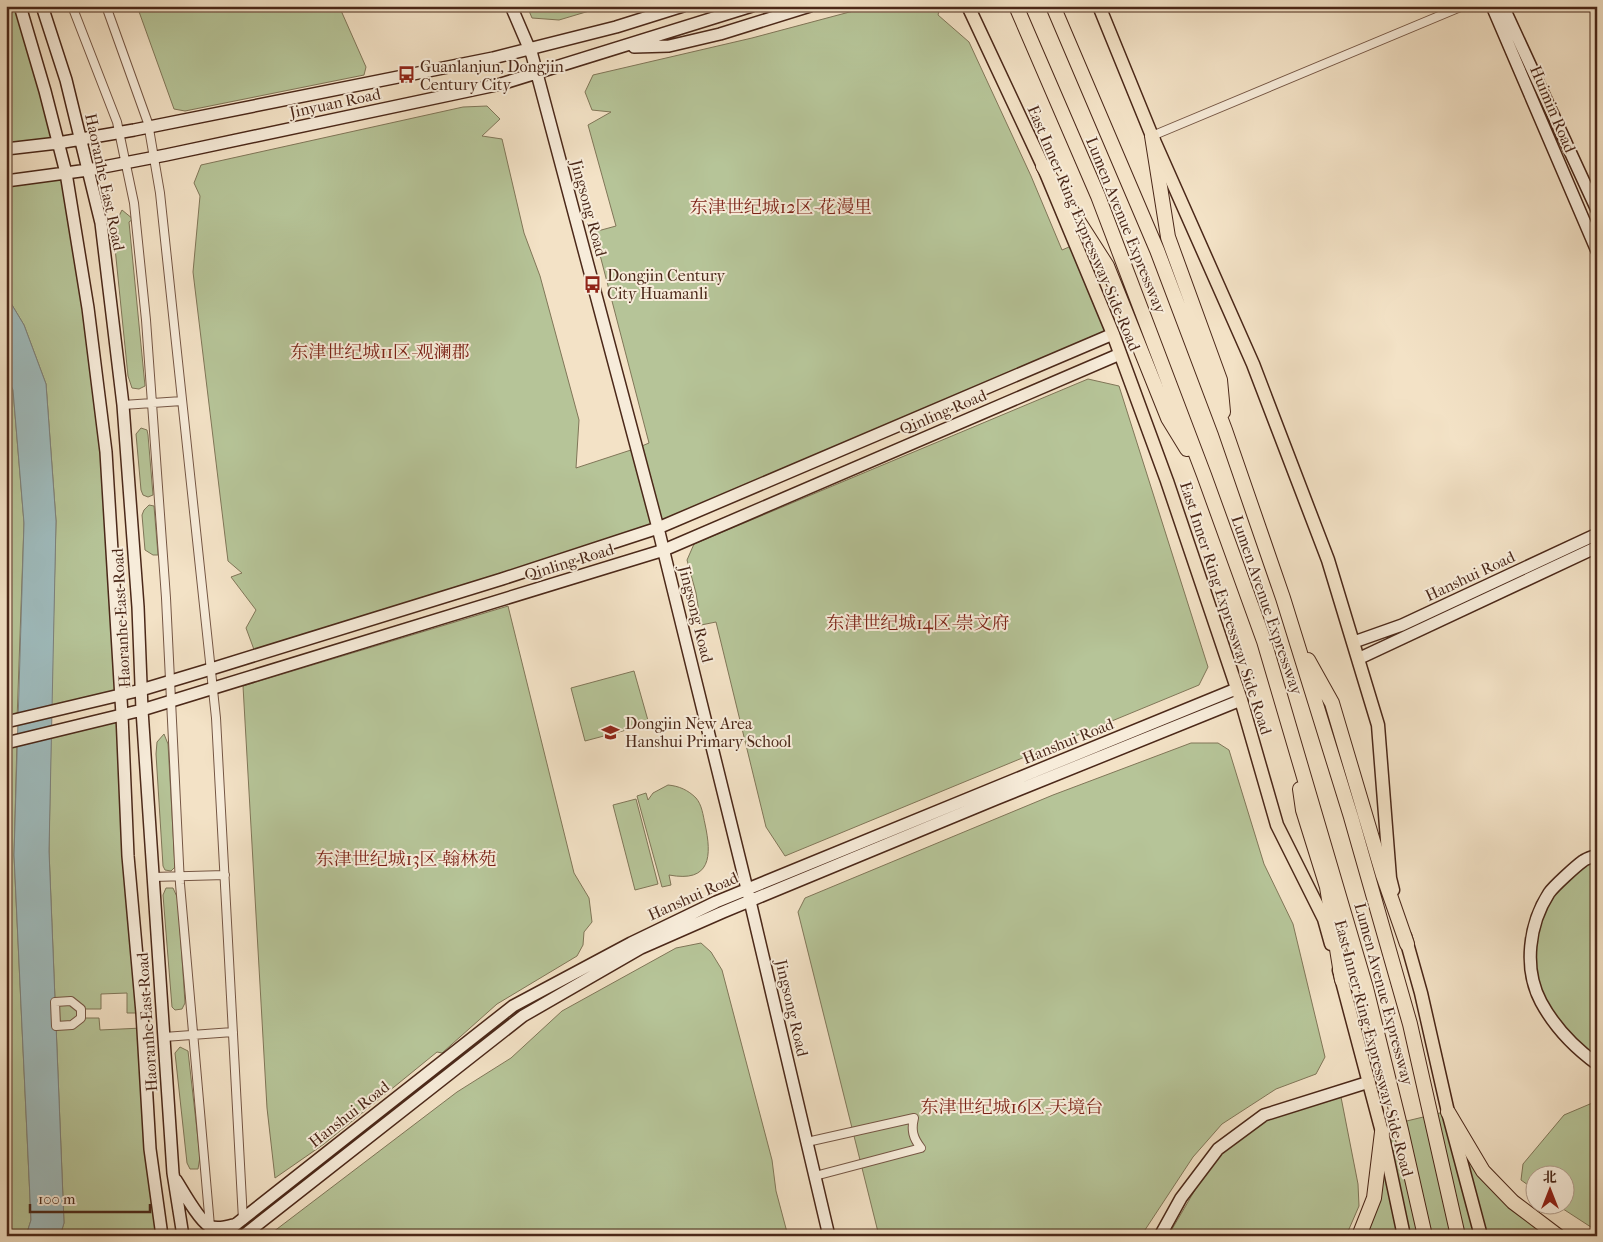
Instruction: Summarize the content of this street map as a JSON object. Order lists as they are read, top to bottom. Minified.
{"streets":{"highway":["Lumen Avenue Expressway"],"main road":["Jinyuan Road","Huimin Road","Haoranhe East Road","Jingsong Road","East Inner Ring Expressway Side Road","Qinling Road","Hanshui Road"]},"crossings":[["Jinyuan Road","Haoranhe East Road"],["Jinyuan Road","Jingsong Road"],["Haoranhe East Road","Qinling Road"],["Jingsong Road","Qinling Road"],["Jingsong Road","Hanshui Road"],["East Inner Ring Expressway Side Road","Qinling Road"],["East Inner Ring Expressway Side Road","Hanshui Road"]],"districts":["东津世纪城12区-花漫里","东津世纪城11区-观澜郡","东津世纪城14区-崇文府","东津世纪城13区-翰林苑","东津世纪城16区-天境台"],"places":{"bus stop":["Guanlanjun, Dongjin Century City","Dongjin Century City Huamanli"],"school or university":["Dongjin New Area Hanshui Primary School"]},"scale_bar":"100 m","north":"top"}
